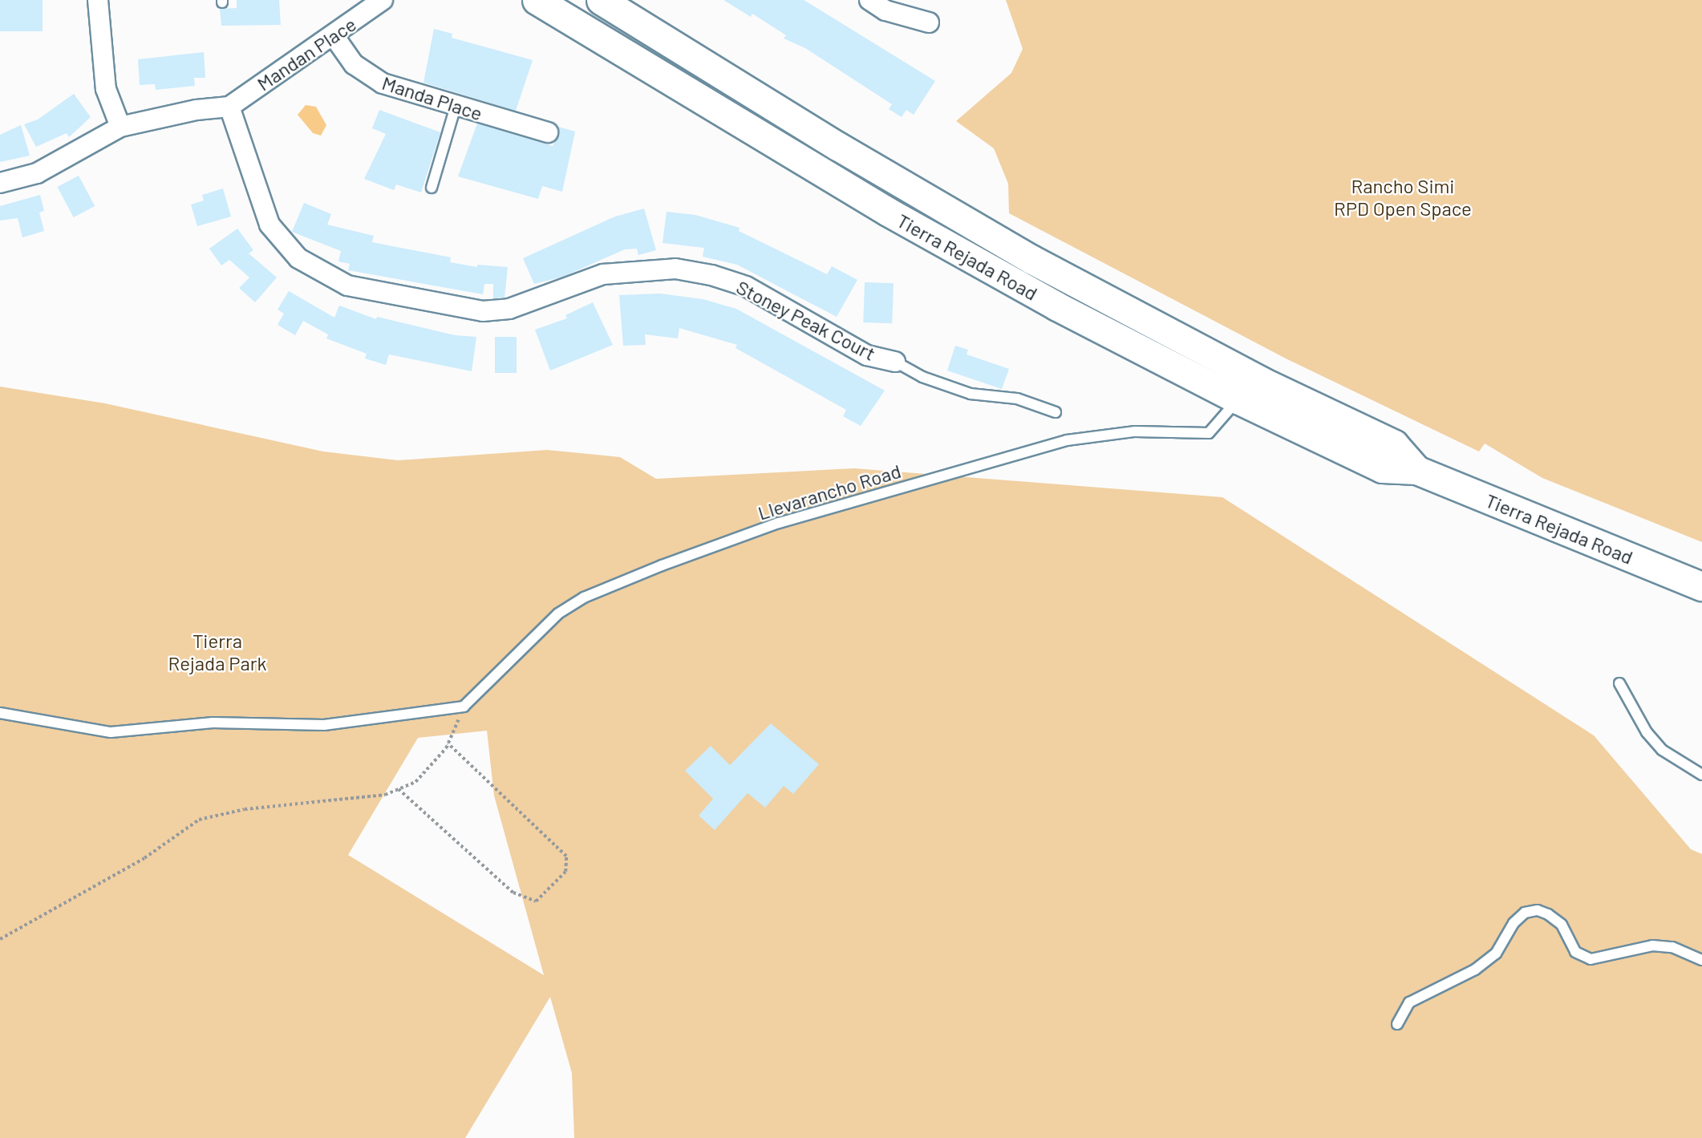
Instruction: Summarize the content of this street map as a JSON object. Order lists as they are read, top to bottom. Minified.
{"streets":{"main road":["Tierra Rejada Road"],"street":["Mandan Place","Manda Place","Stoney Peak Court"],"lane":["Llevarancho Road"]},"crossings":[["Mandan Place","Manda Place"],["Mandan Place","Stoney Peak Court"],["Tierra Rejada Road","Llevarancho Road"]],"parks":["Rancho Simi RPD Open Space","Tierra Rejada Park"]}
